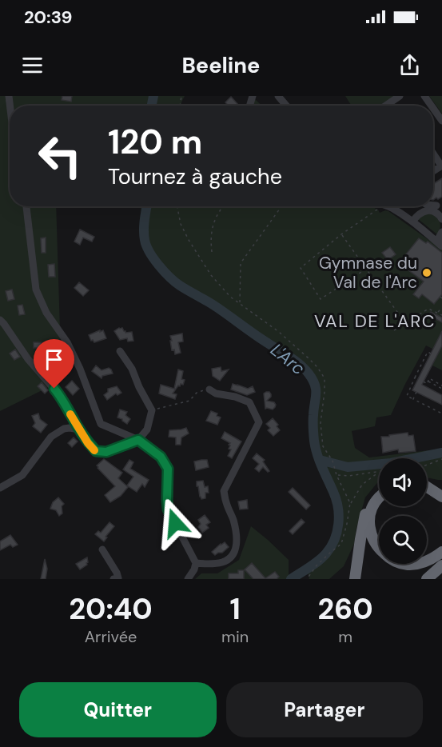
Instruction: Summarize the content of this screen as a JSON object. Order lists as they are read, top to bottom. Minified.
{"districts":["VAL DE L'ARC"],"water":["L'Arc"],"places":["Gymnase du Val de l'Arc"],"page":{"status":"20:39","header":"Beeline","turn":["120 m","Tournez à gauche"],"eta":["20:40","Arrivée","1","min","260","m"],"buttons":["Quitter","Partager"]}}
